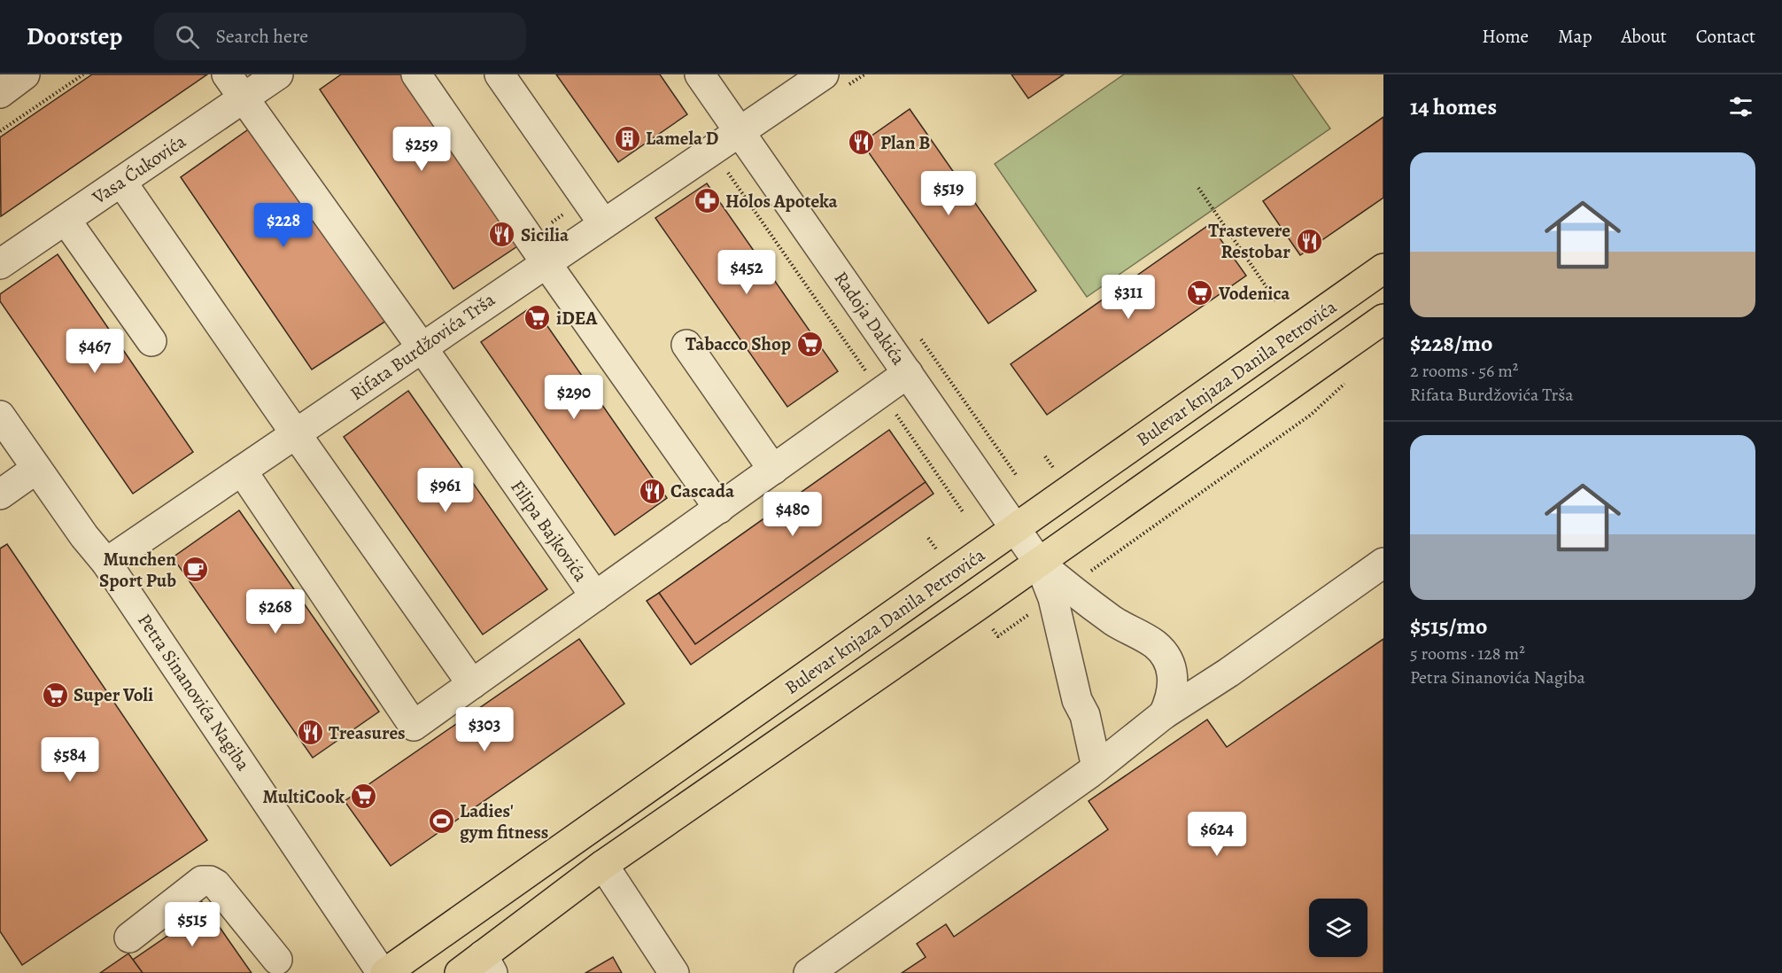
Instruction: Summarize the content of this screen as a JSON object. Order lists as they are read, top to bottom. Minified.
{"streets":{"main road":["Bulevar knjaza Danila Petrovića"],"street":["Vasa Ćukovića","Radoja Dakića","Rifata Burdžovića Trša","Filipa Bajkovića","Petra Sinanovića Nagiba"]},"crossings":[["Vasa Ćukovića","Filipa Bajkovića"],["Radoja Dakića","Rifata Burdžovića Trša"],["Radoja Dakića","Bulevar knjaza Danila Petrovića"],["Rifata Burdžovića Trša","Filipa Bajkovića"],["Rifata Burdžovića Trša","Petra Sinanovića Nagiba"],["Bulevar knjaza Danila Petrovića","Petra Sinanovića Nagiba"]],"places":{"building":["Lamela D"],"restaurant":["Plan B","Sicilia","Trastevere Restobar","Cascada","Treasures"],"pharmacy":["Holos Apoteka"],"supermarket":["Vodenica","iDEA","Tabacco Shop","Super Voli","MultiCook"],"cafe":["Munchen Sport Pub"],"sports":["Ladies' gym fitness"]},"page":{"header":"Doorstep","search":"Search here","nav":["Home","Map","About","Contact"],"heading":"14 homes","price":["$259","$519","$228","$452","$311","$467","$290","$961","$480","$268","$303","$584","$624","$515"],"list":[{"name":"$228/mo","note":"2 rooms · 56 m² · Rifata Burdžovića Trša"},{"name":"$515/mo","note":"5 rooms · 128 m² · Petra Sinanovića Nagiba"}]}}
